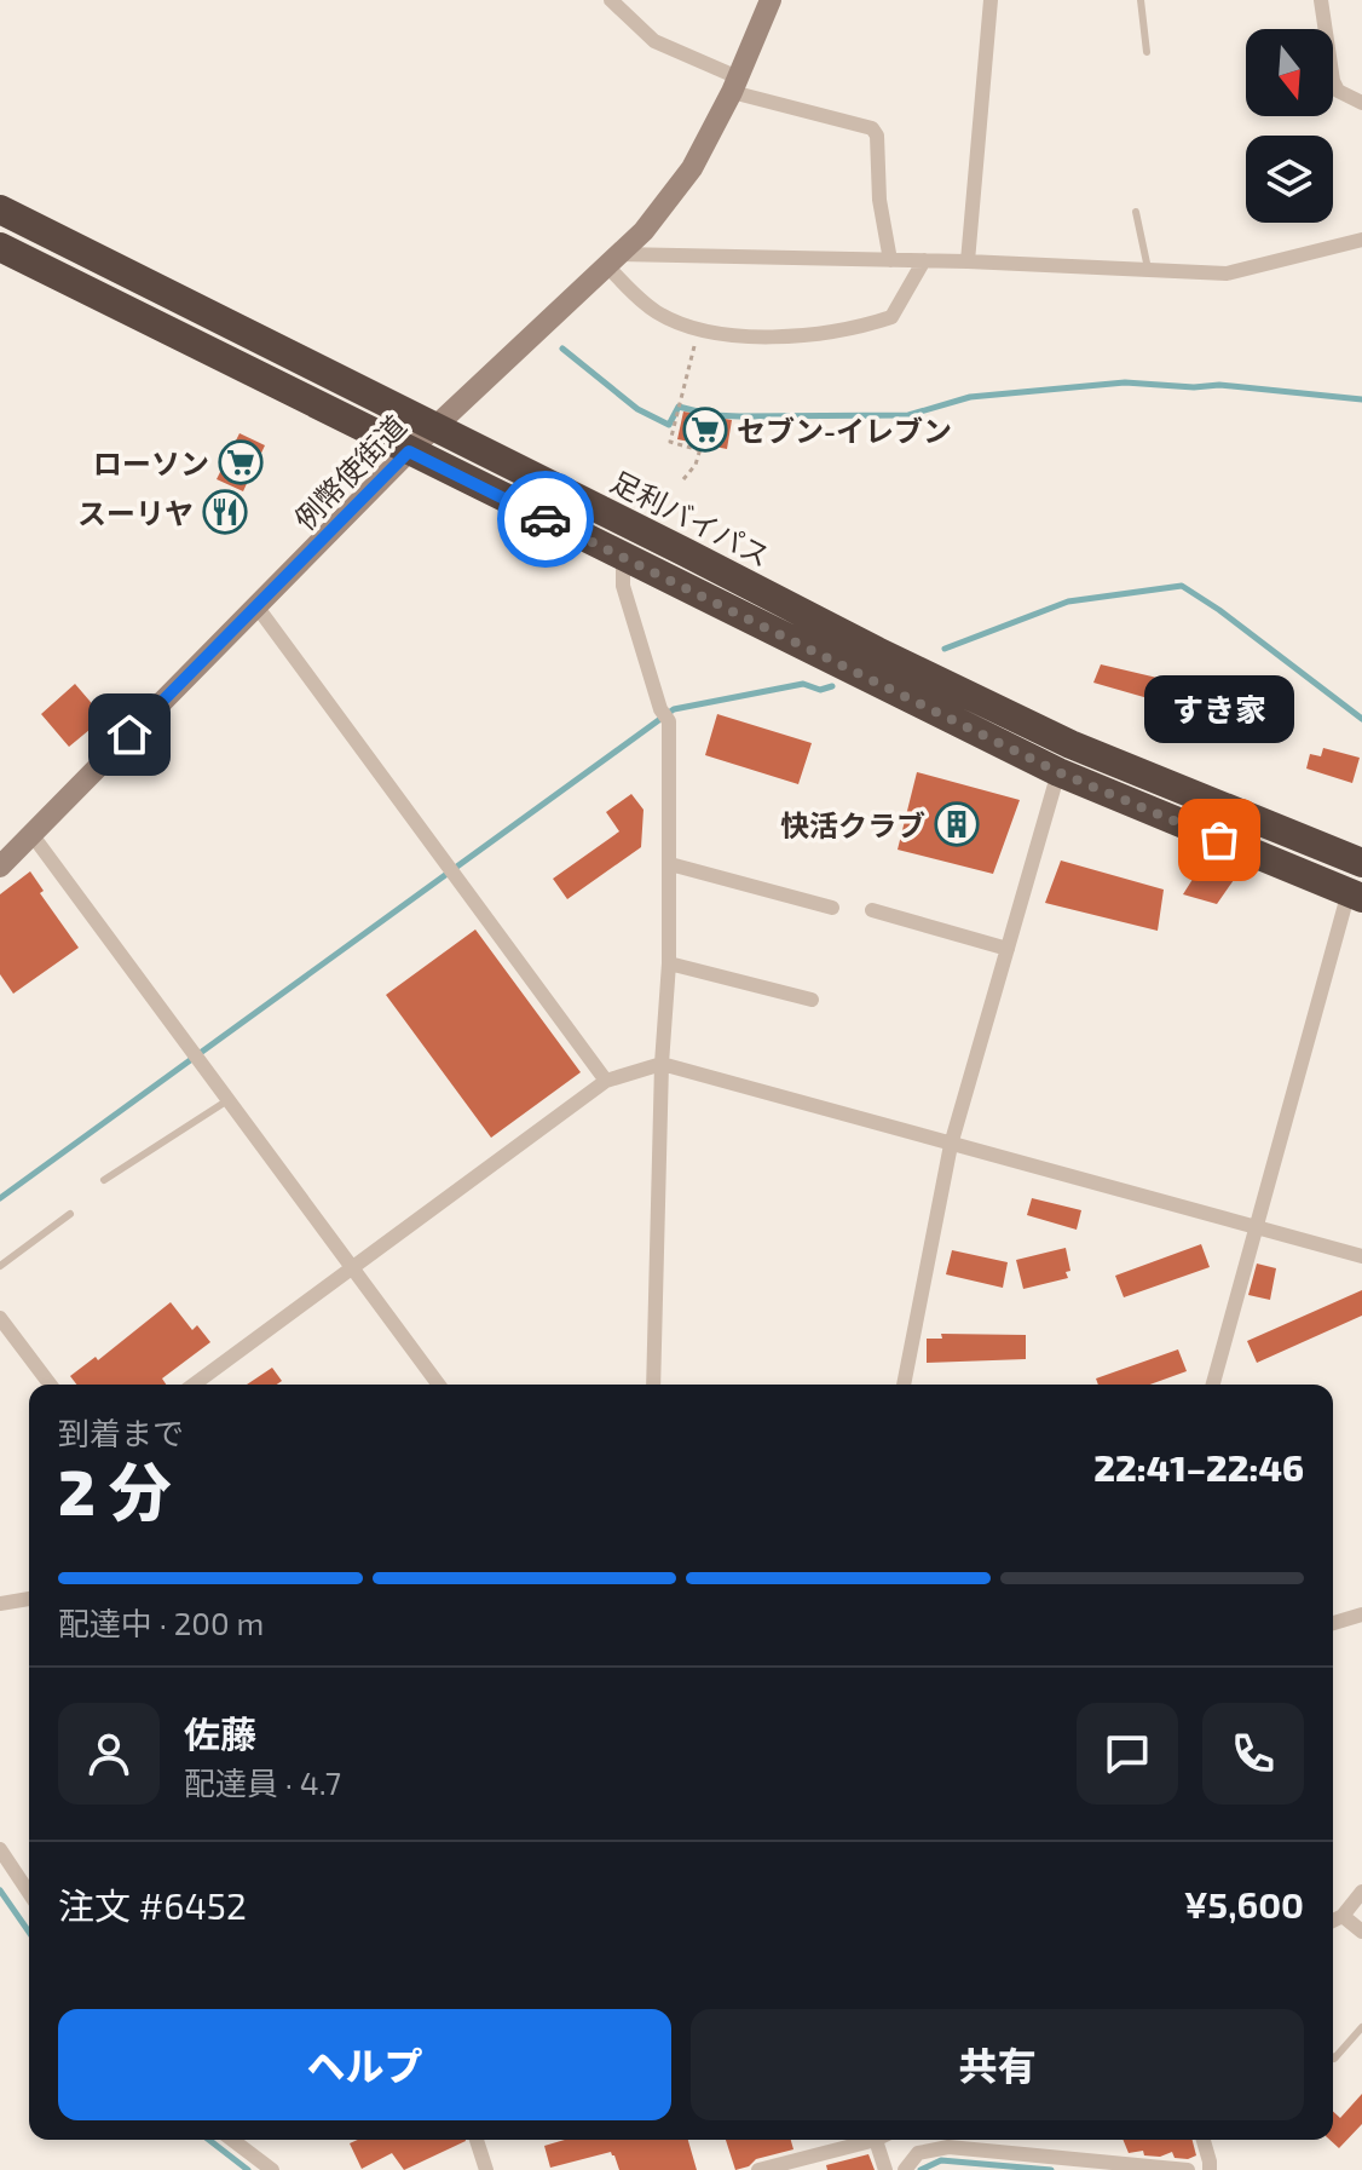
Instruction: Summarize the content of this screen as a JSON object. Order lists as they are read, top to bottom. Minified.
{"streets":{"highway":["足利バイパス"],"main road":["例幣使街道"]},"crossings":[["例幣使街道","足利バイパス"]],"places":{"supermarket":["セブン-イレブン","ローソン"],"restaurant":["スーリヤ"],"building":["快活クラブ"],"other":["すき家"]},"north":"bottom","page":{"bubble":"すき家","heading":["2 分","到着まで","22:41–22:46"],"panel":["佐藤","配達員 · 4.7","注文 #6452","¥5,600"],"bar":"配達中 · 200 m","buttons":["ヘルプ","共有"]}}
